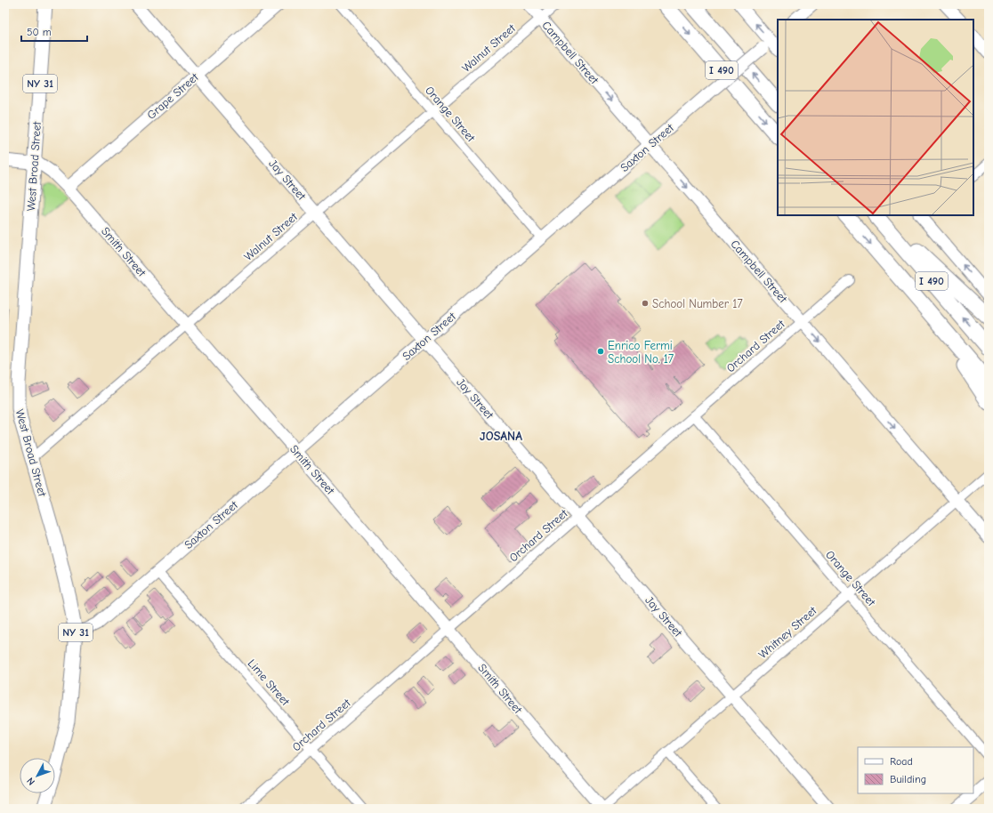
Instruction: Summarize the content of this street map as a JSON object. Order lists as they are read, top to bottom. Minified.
{"streets":{"highway":["I 490"],"main road":["NY 31","West Broad Street"],"street":["Walnut Street","Campbell Street","Grape Street","Orange Street","Saxton Street","Jay Street","Smith Street","Orchard Street","Whitney Street","Lime Street"]},"crossings":[["Walnut Street","Campbell Street"],["Walnut Street","Orange Street"],["Walnut Street","West Broad Street"],["Walnut Street","Jay Street"],["Walnut Street","Smith Street"],["Campbell Street","Saxton Street"],["Campbell Street","Orchard Street"],["Campbell Street","Whitney Street"],["Grape Street","Jay Street"],["Grape Street","Smith Street"],["Orange Street","Saxton Street"],["Orange Street","Orchard Street"],["Orange Street","Whitney Street"],["Saxton Street","West Broad Street"],["Saxton Street","Jay Street"],["Saxton Street","Smith Street"],["Saxton Street","Lime Street"],["West Broad Street","Smith Street"],["Jay Street","Orchard Street"],["Jay Street","Whitney Street"],["Smith Street","Orchard Street"],["Smith Street","Whitney Street"],["Orchard Street","Lime Street"]],"one_way":["Campbell Street"],"districts":["JOSANA"],"places":["School Number 17","Enrico Fermi School No. 17"],"legend":["Road","Building"],"scale_bar":"50 m","north":"bottom left"}
